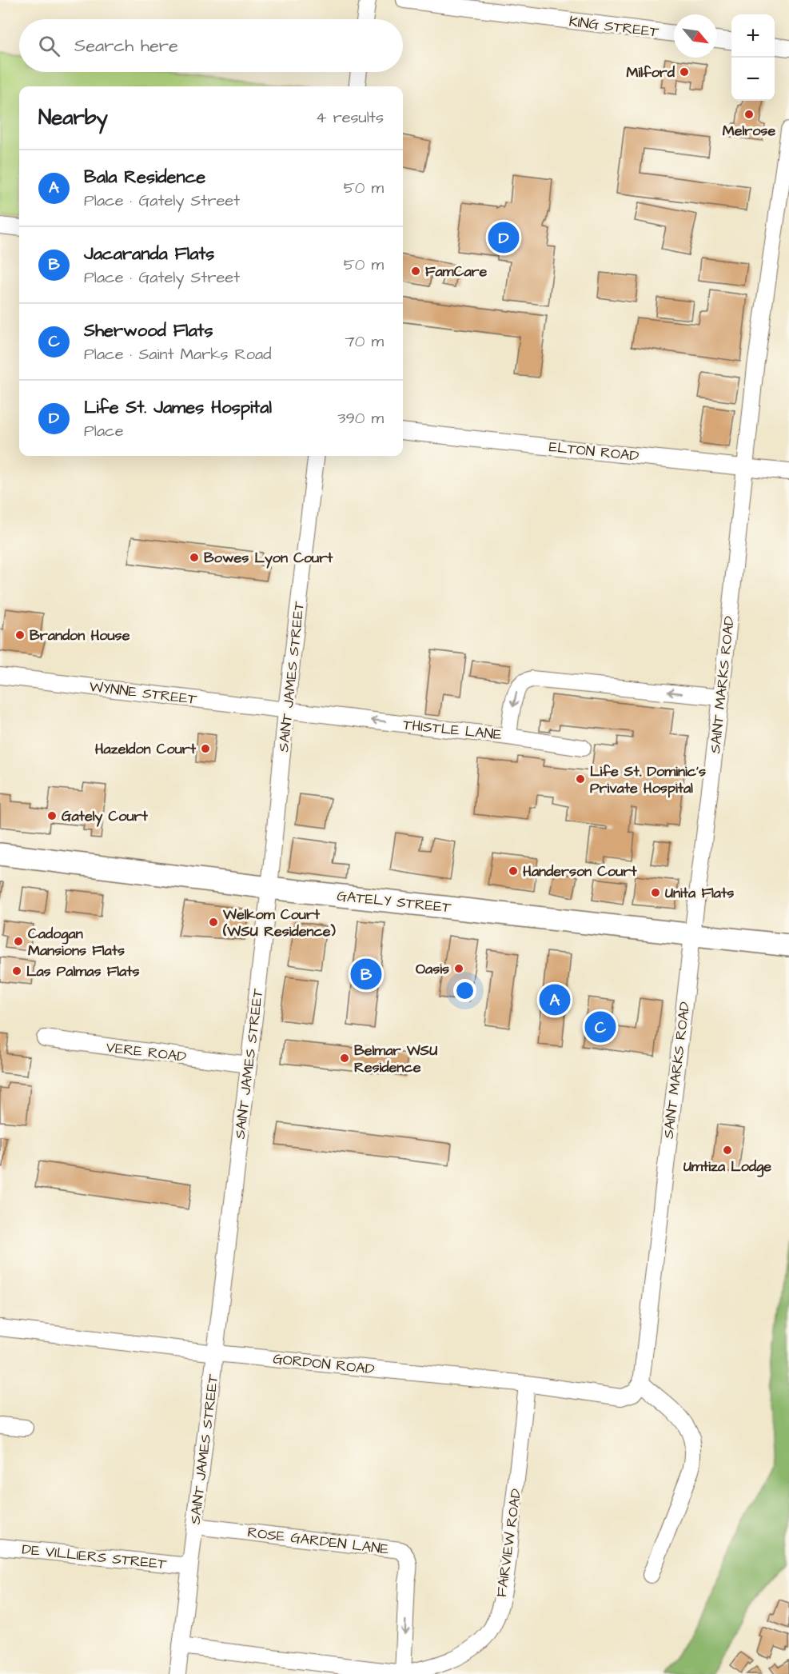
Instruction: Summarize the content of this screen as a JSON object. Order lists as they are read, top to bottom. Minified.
{"streets":{"street":["KING STREET","ELTON ROAD","SAINT JAMES STREET","SAINT MARKS ROAD","WYNNE STREET","THISTLE LANE","GATELY STREET","VERE ROAD","GORDON ROAD","ROSE GARDEN LANE","FAIRVIEW ROAD","DE VILLIERS STREET"]},"crossings":[["ELTON ROAD","SAINT MARKS ROAD"],["SAINT JAMES STREET","WYNNE STREET"],["SAINT JAMES STREET","THISTLE LANE"],["SAINT JAMES STREET","GATELY STREET"],["SAINT JAMES STREET","VERE ROAD"],["SAINT JAMES STREET","GORDON ROAD"],["SAINT JAMES STREET","ROSE GARDEN LANE"],["SAINT JAMES STREET","FAIRVIEW ROAD"],["SAINT JAMES STREET","DE VILLIERS STREET"],["SAINT MARKS ROAD","THISTLE LANE"],["SAINT MARKS ROAD","GATELY STREET"],["SAINT MARKS ROAD","GORDON ROAD"],["WYNNE STREET","THISTLE LANE"],["GORDON ROAD","FAIRVIEW ROAD"],["ROSE GARDEN LANE","FAIRVIEW ROAD"]],"one_way":["THISTLE LANE"],"places":["Milford","Melrose","FamCare","Bowes Lyon Court","Brandon House","Hazeldon Court","Life St. Dominic's Private Hospital","Gately Court","Handerson Court","Unita Flats","Welkom Court (WSU Residence)","Cadogan Mansions Flats","Oasis","Las Palmas Flats","Belmar WSU Residence","Umtiza Lodge"],"north":"bottom right","page":{"map_buttons":["+","−"],"search":"Search here","heading":["Nearby","4 results"],"list":[{"mark":"A","name":"Bala Residence","note":"Place · Gately Street","value":"50 m"},{"mark":"B","name":"Jacaranda Flats","note":"Place · Gately Street","value":"50 m"},{"mark":"C","name":"Sherwood Flats","note":"Place · Saint Marks Road","value":"70 m"},{"mark":"D","name":"Life St. James Hospital","note":"Place","value":"390 m"}],"pins":["D","B","A","C"]}}
